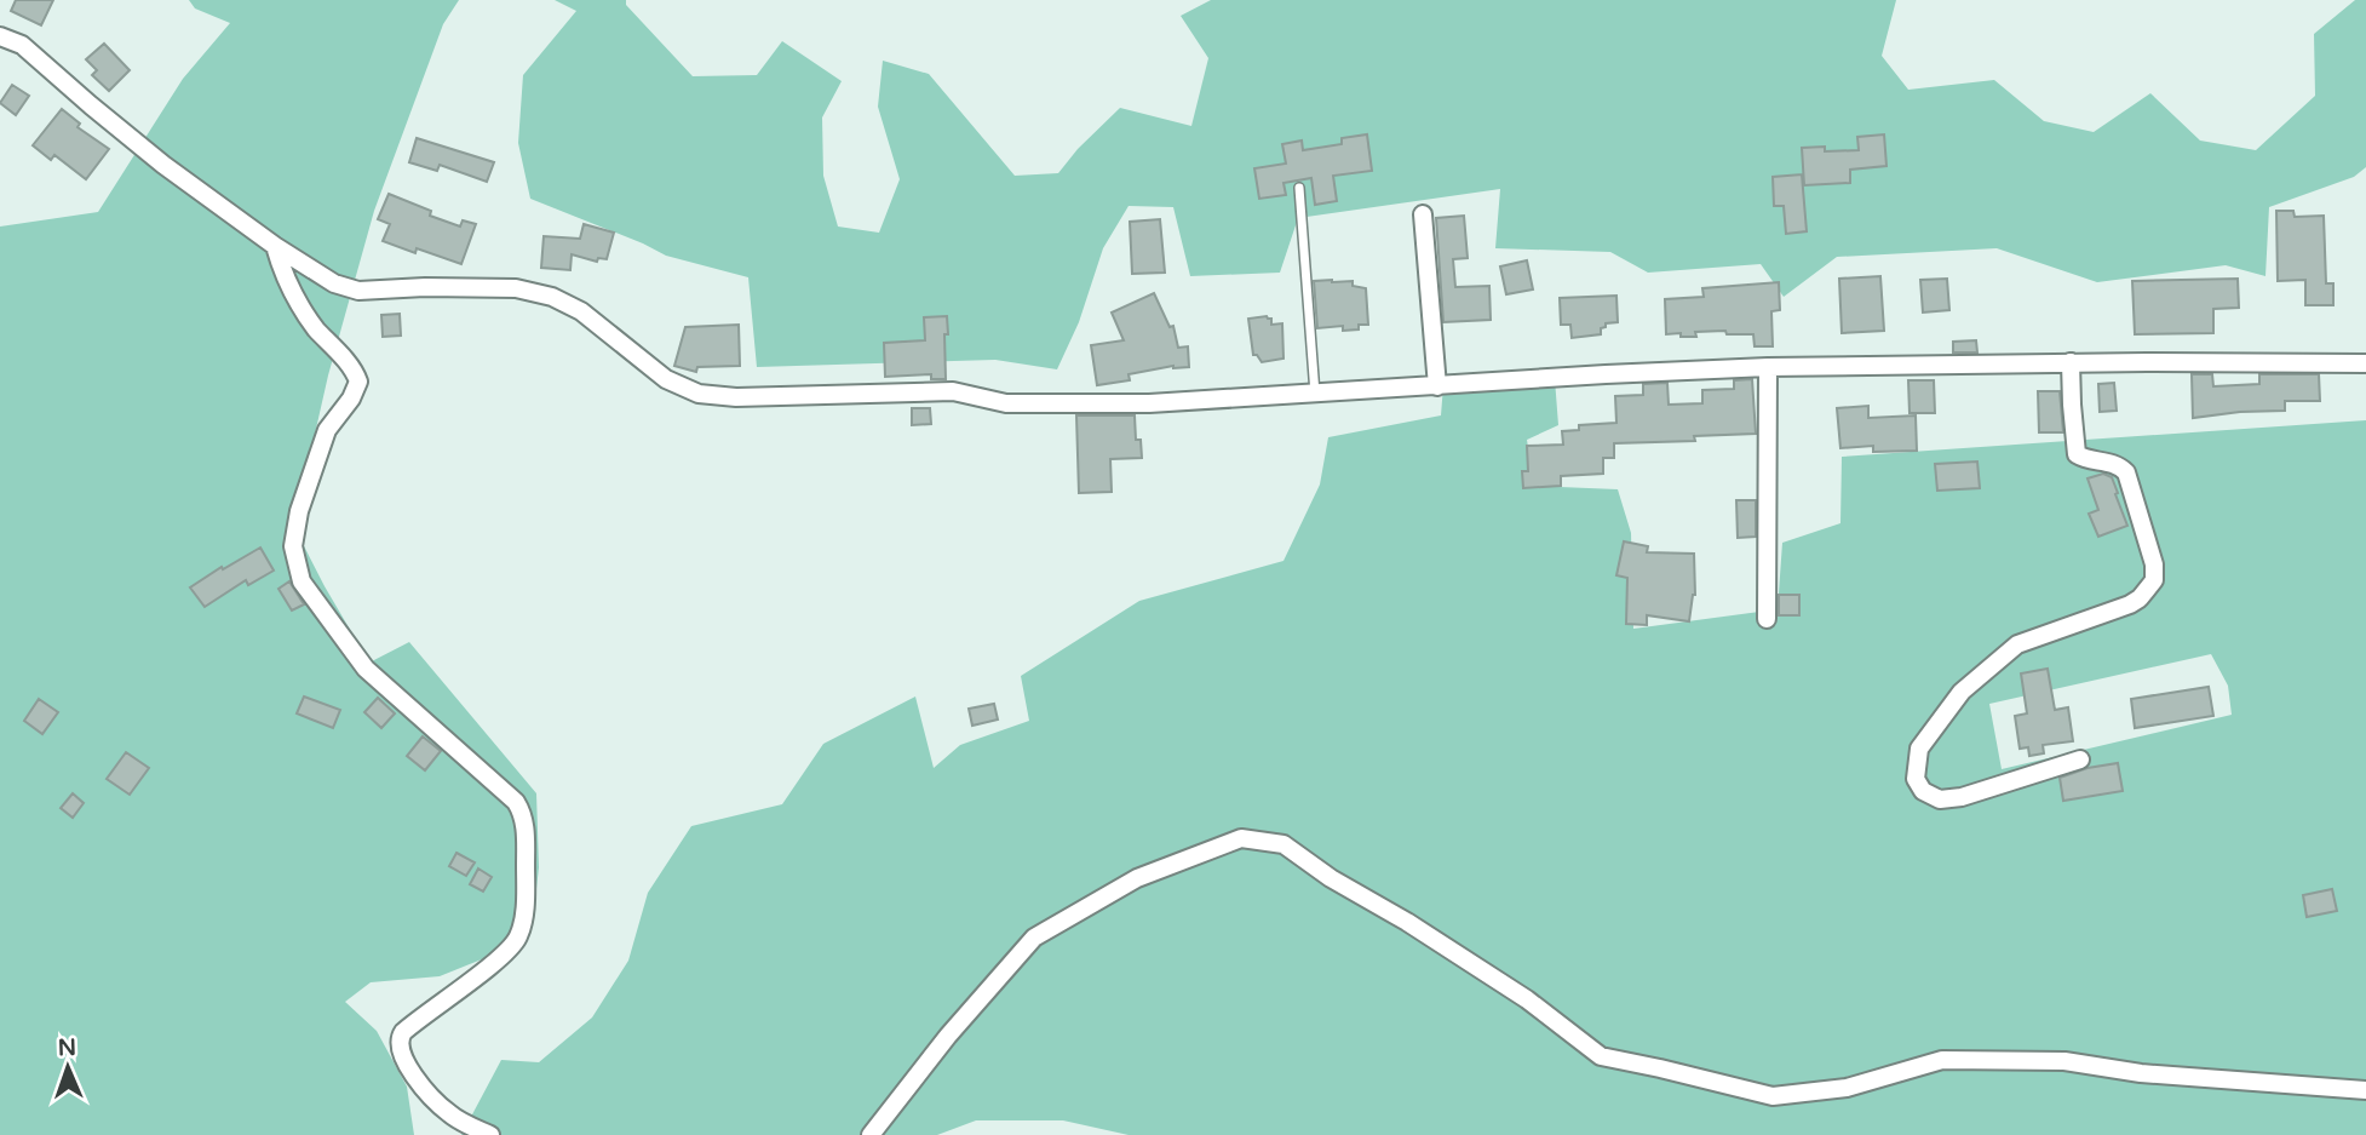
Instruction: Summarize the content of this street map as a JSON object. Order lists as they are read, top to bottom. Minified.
{"north":"top"}
